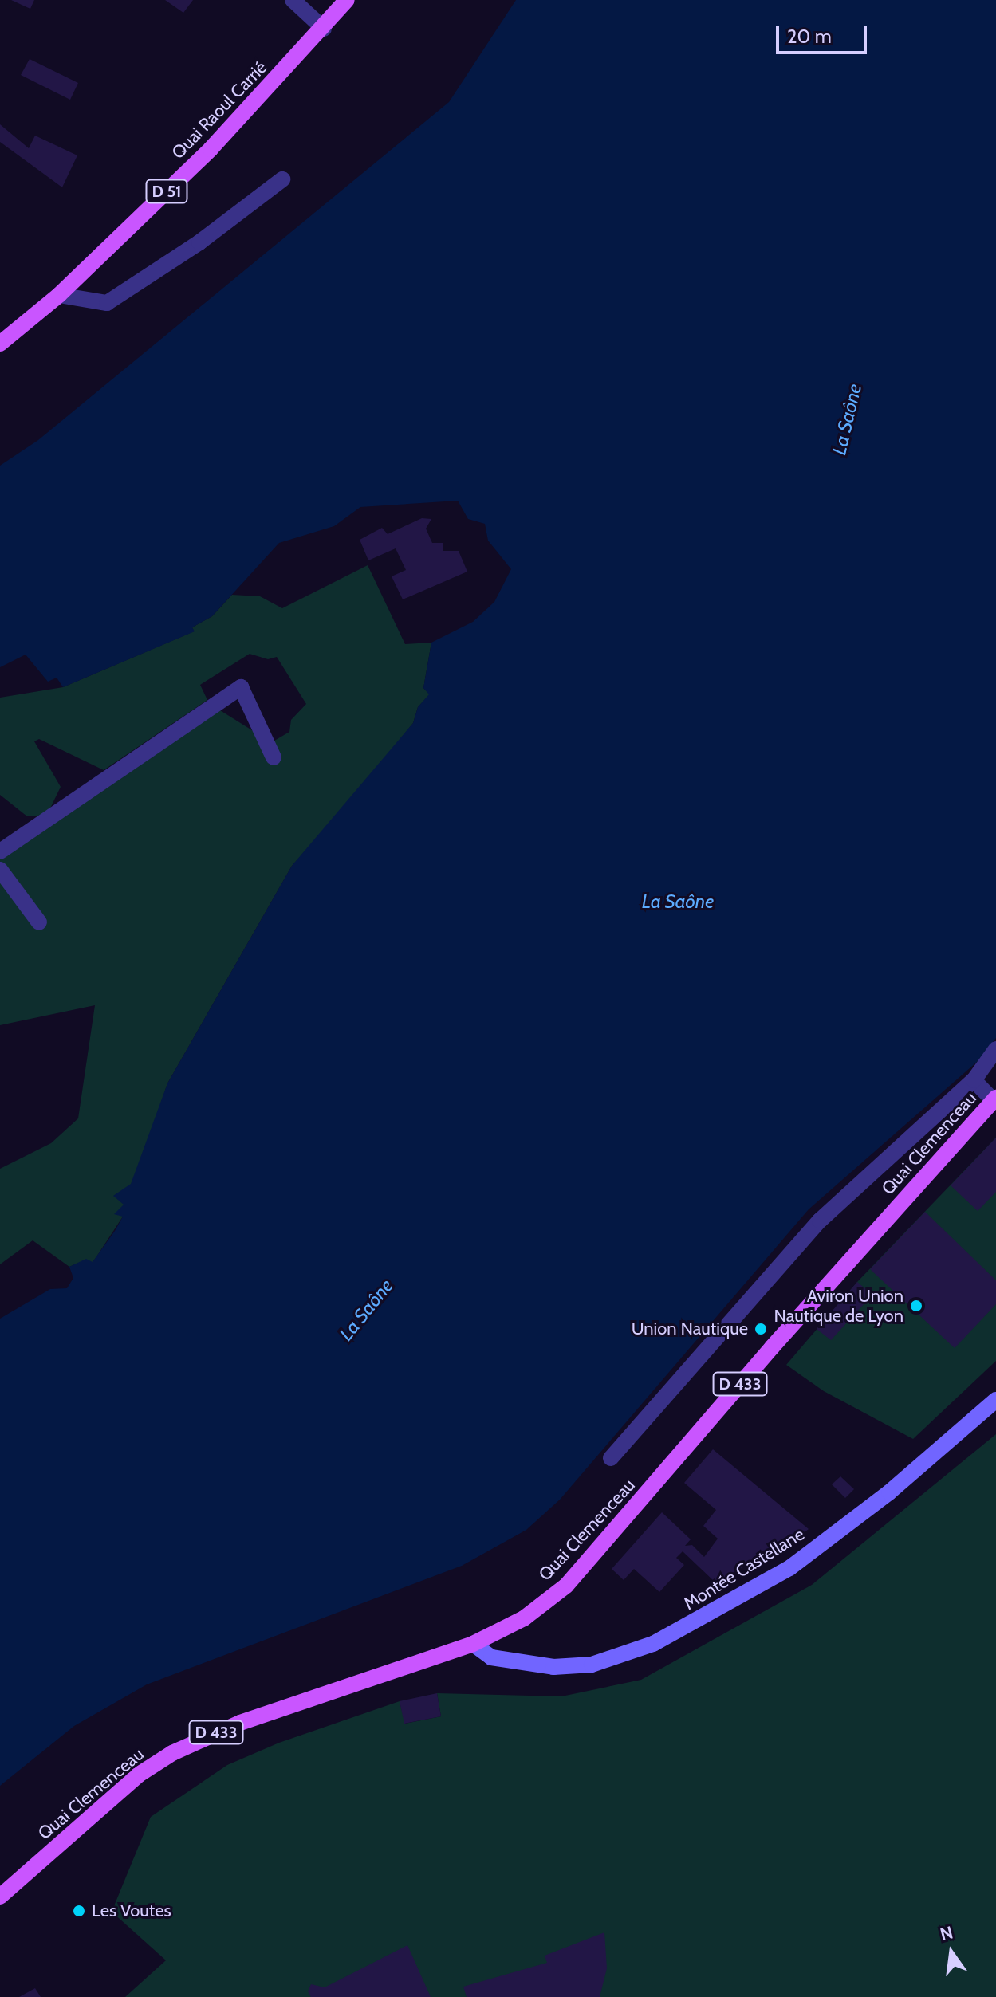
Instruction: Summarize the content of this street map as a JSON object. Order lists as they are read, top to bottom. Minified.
{"streets":{"main road":["Quai Raoul Carrié","D 51","Quai Clemenceau","D 433","Montée Castellane"]},"crossings":[["Quai Clemenceau","Montée Castellane"]],"water":["La Saône"],"places":["Aviron Union Nautique de Lyon","Union Nautique","Les Voutes"],"scale_bar":"20 m","north":"top"}
